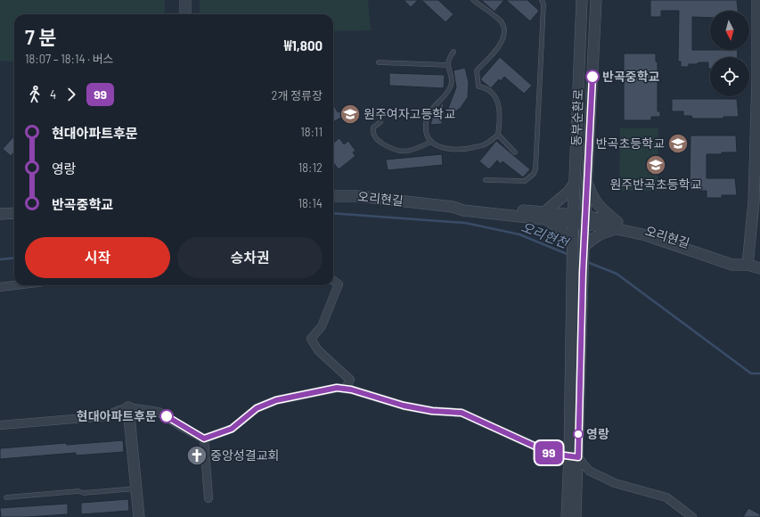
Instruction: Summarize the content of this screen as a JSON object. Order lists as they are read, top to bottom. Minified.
{"streets":{"street":["동부순환로","오리현길"]},"crossings":[["동부순환로","오리현길"]],"water":["오리현천"],"places":{"other":["반곡중학교","현대아파트후문","영랑"],"school or university":["원주여자고등학교","반곡초등학교","원주반곡초등학교"],"church":["중앙성결교회"]},"lines":["bus line 99"],"north":"bottom","page":{"on_map":"99","heading":["7 분","18:07 – 18:14 · 버스","₩1,800"],"legs":["4","99","2개 정류장"],"list":[{"name":"현대아파트후문","value":"18:11"},{"name":"영랑","value":"18:12"},{"name":"반곡중학교","value":"18:14"}],"buttons":["시작","승차권"]}}
